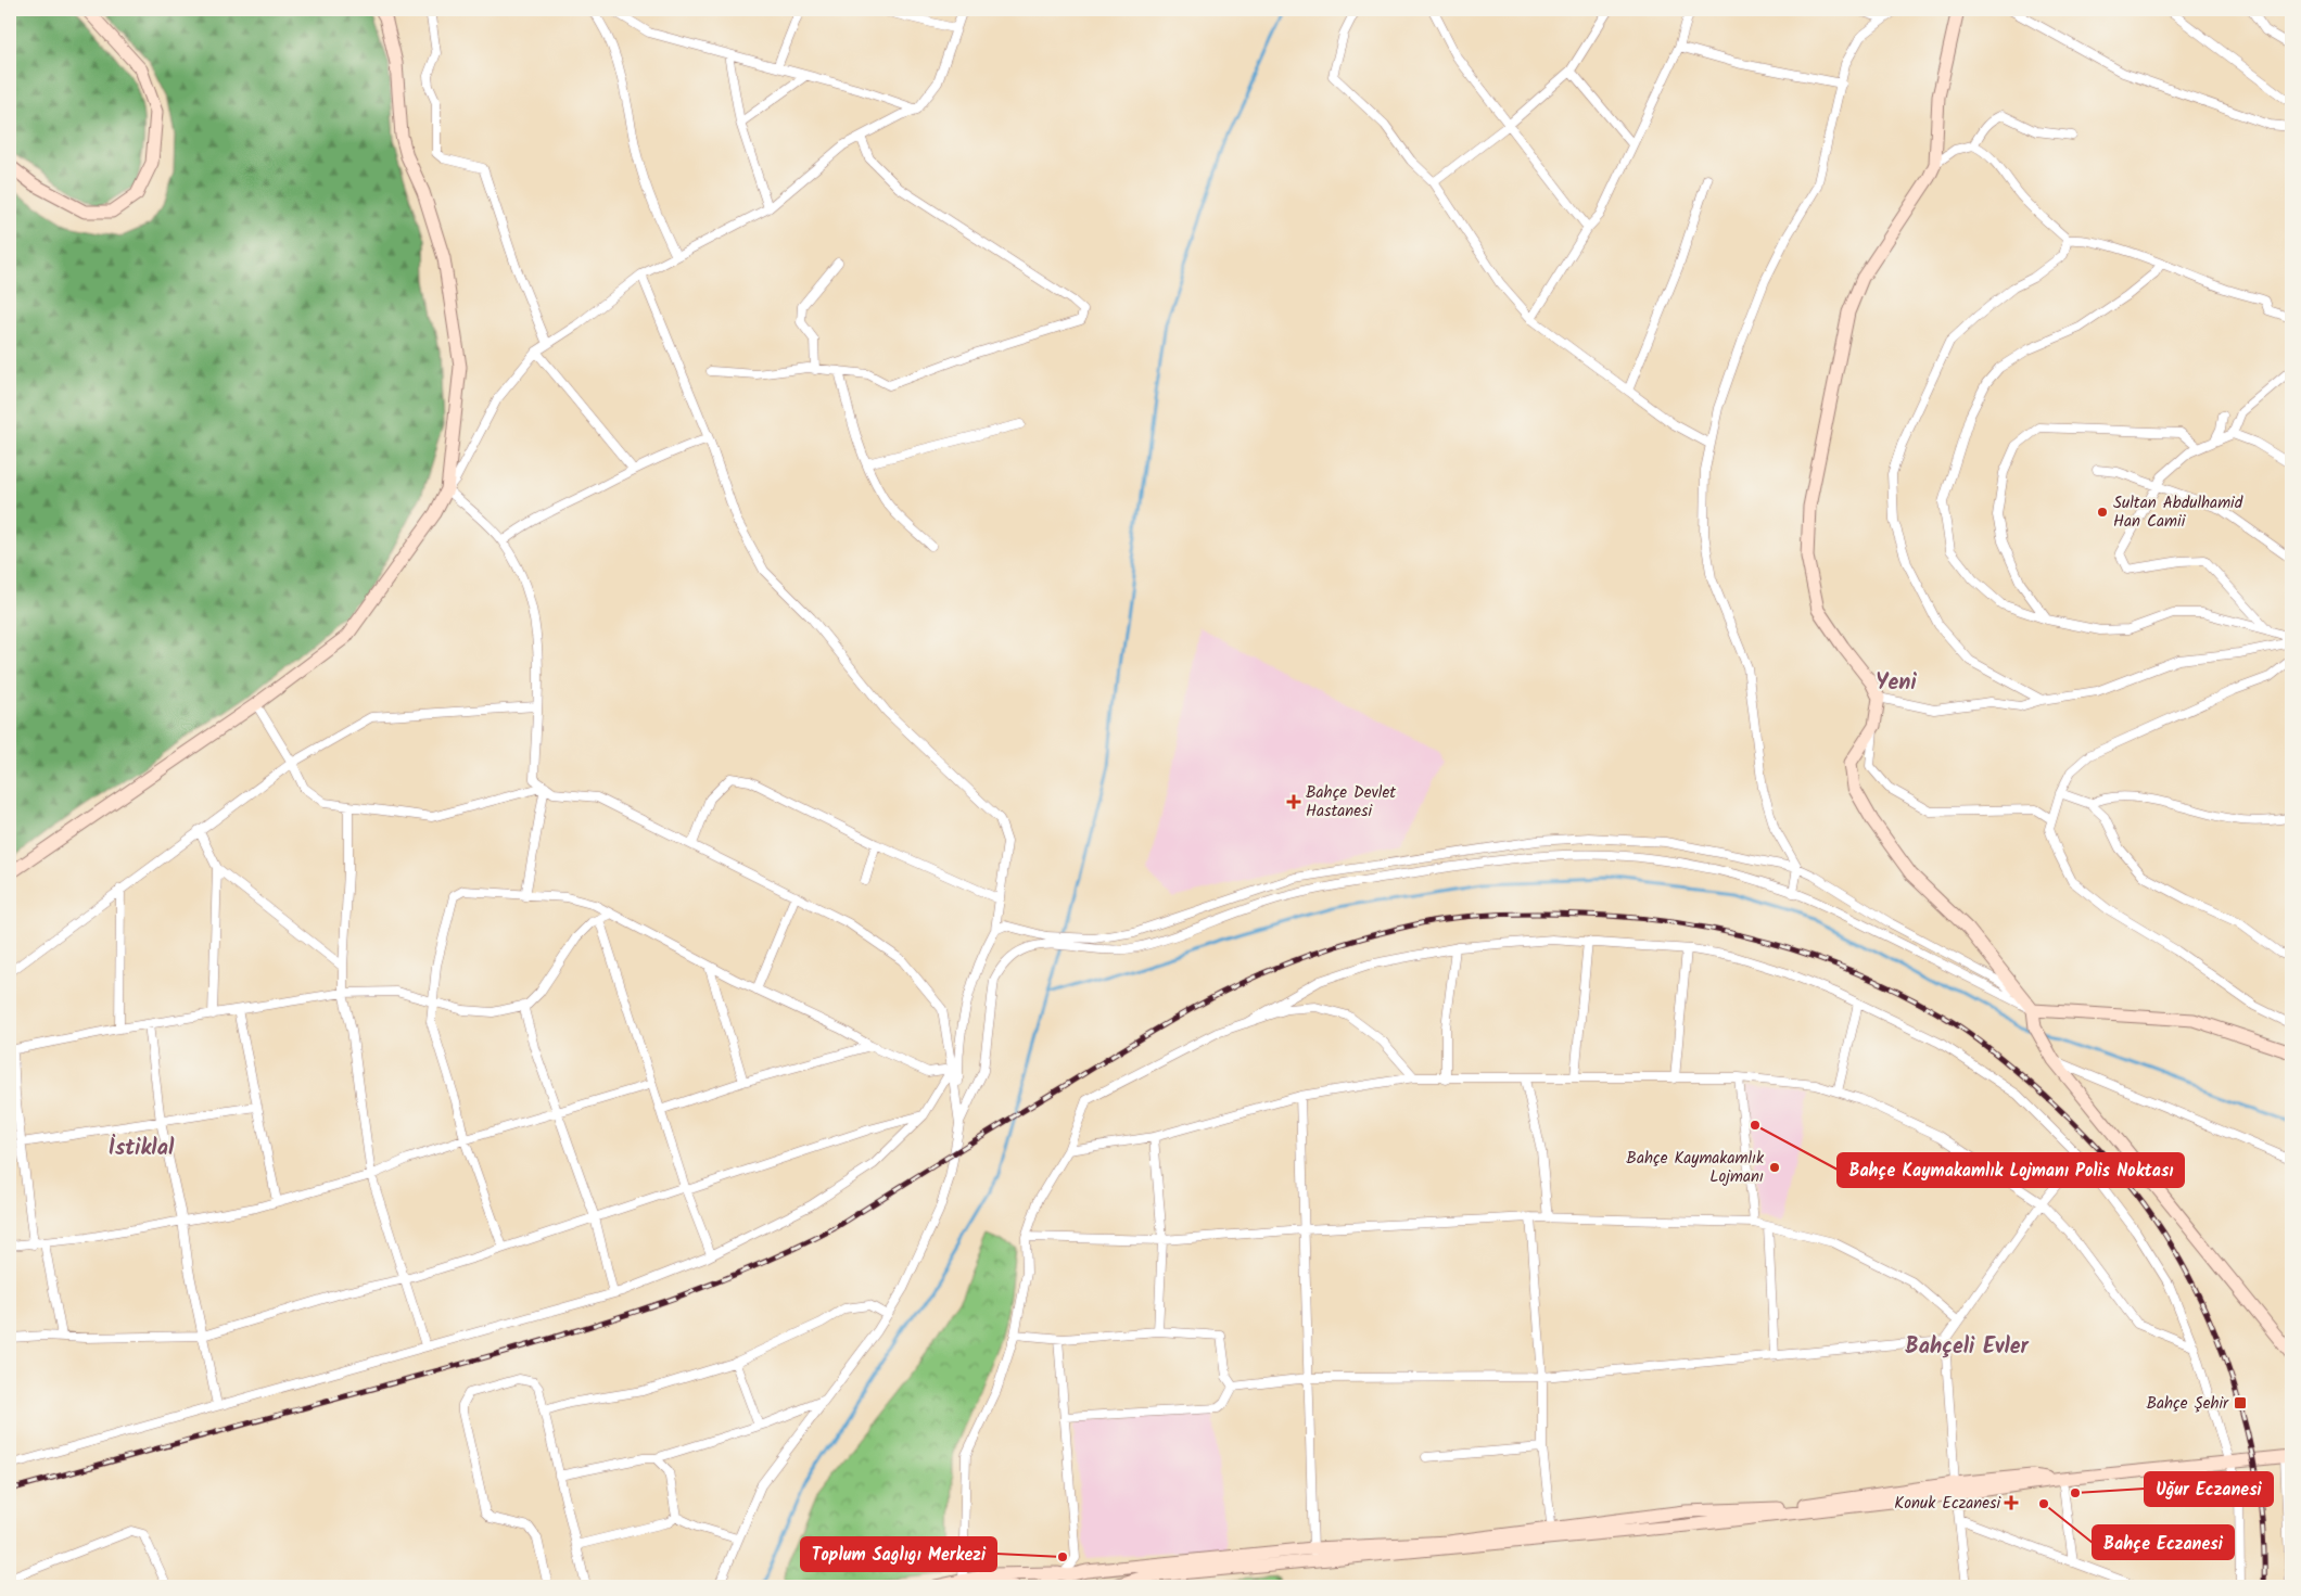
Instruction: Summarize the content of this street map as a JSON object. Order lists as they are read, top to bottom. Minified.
{"districts":["Yeni","İstiklal","Bahçeli Evler"],"places":{"other":["Sultan Abdulhamid Han Camii","Bahçe Kaymakamlık Lojmanı Polis Noktası","Bahçe Kaymakamlık Lojmanı","Uğur Eczanesi","Bahçe Eczanesi","Toplum Saglıgı Merkezi"],"health":["Bahçe Devlet Hastanesi","Konuk Eczanesi"],"transit":["Bahçe Şehir"]}}
